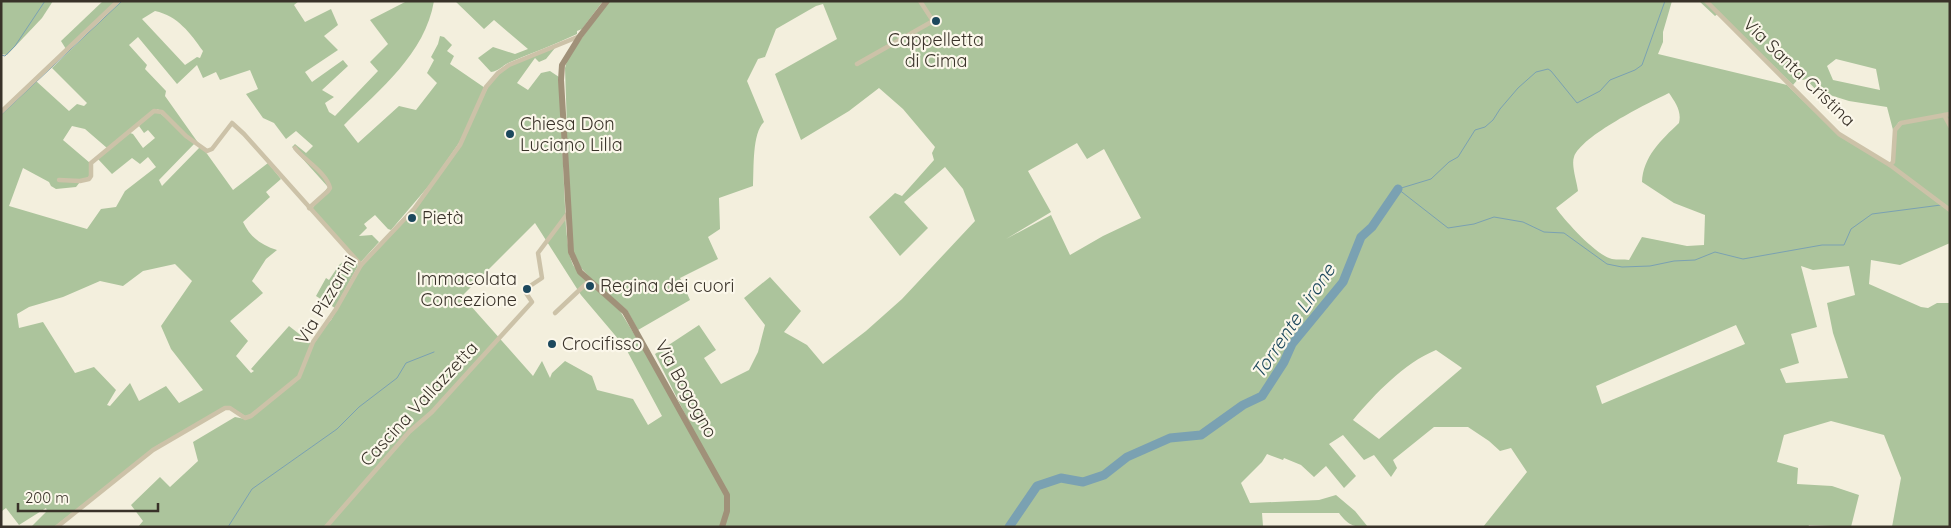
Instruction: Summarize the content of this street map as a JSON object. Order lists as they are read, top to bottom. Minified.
{"streets":{"main road":["Via Bogogno"],"street":["Via Santa Cristina","Via Pizzarini","Cascina Vallazzetta"]},"crossings":[["Via Pizzarini","Via Bogogno"],["Via Bogogno","Cascina Vallazzetta"]],"water":["Torrente Lirone"],"places":["Cappelletta di Cima","Chiesa Don Luciano Lilla","Pietà","Regina dei cuori","Immacolata Concezione","Crocifisso"],"scale_bar":"200 m"}
